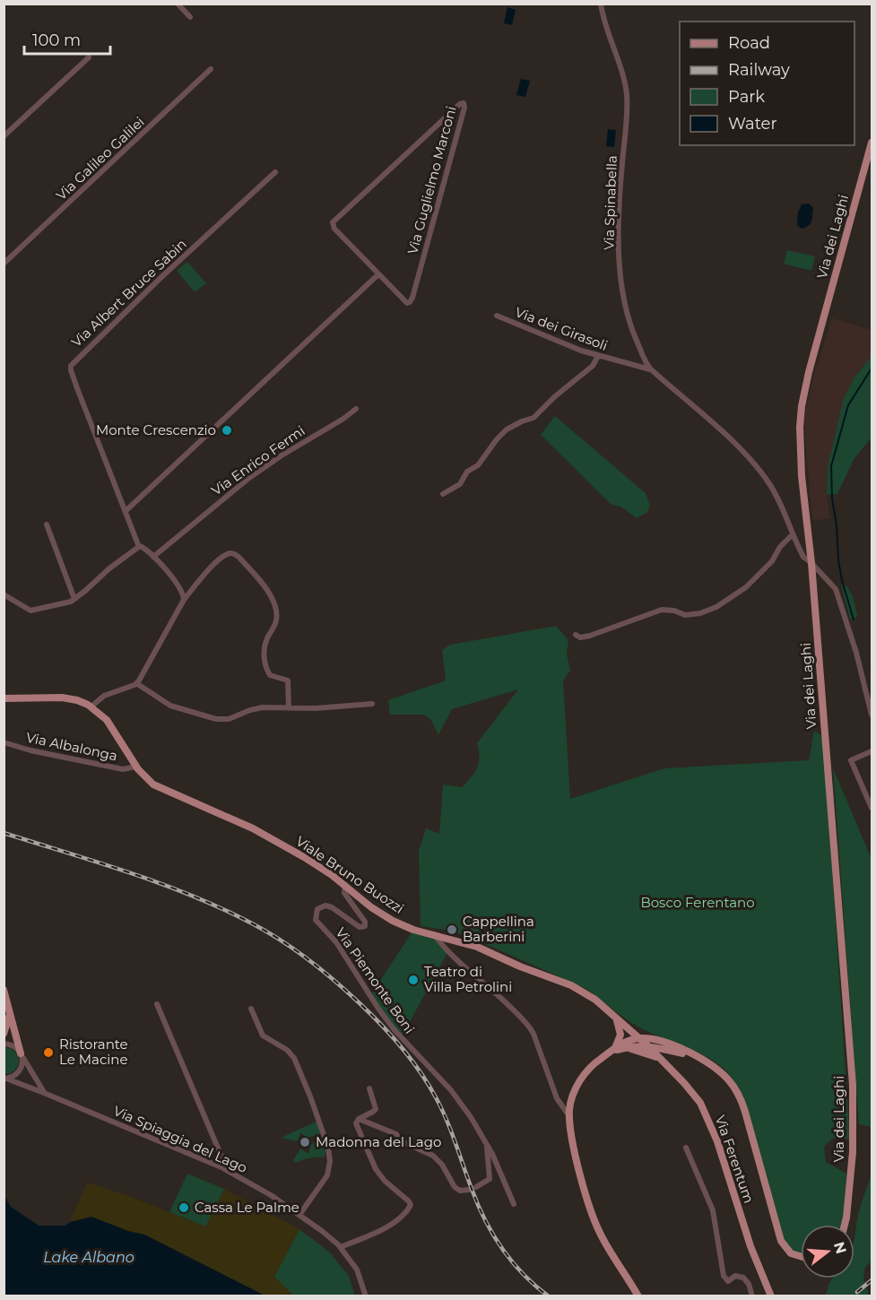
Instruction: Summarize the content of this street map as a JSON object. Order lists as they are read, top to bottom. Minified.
{"streets":{"main road":["Via dei Laghi","Viale Bruno Buozzi","Via Ferentum"],"street":["Via Galileo Galilei","Via Guglielmo Marconi","Via Spinabella","Via Albert Bruce Sabin","Via dei Girasoli","Via Enrico Fermi","Via Albalonga","Via Piemonte Boni","Via Spiaggia del Lago"]},"crossings":[["Via Spinabella","Via dei Laghi"],["Via Spinabella","Via dei Girasoli"],["Via Albalonga","Viale Bruno Buozzi"],["Viale Bruno Buozzi","Via Piemonte Boni"],["Viale Bruno Buozzi","Via Ferentum"]],"water":["Lake Albano"],"parks":["Bosco Ferentano"],"places":["Monte Crescenzio","Cappellina Barberini","Teatro di Villa Petrolini","Ristorante Le Macine","Madonna del Lago","Cassa Le Palme"],"legend":["Road","Railway","Park","Water"],"scale_bar":"100 m","north":"right"}
